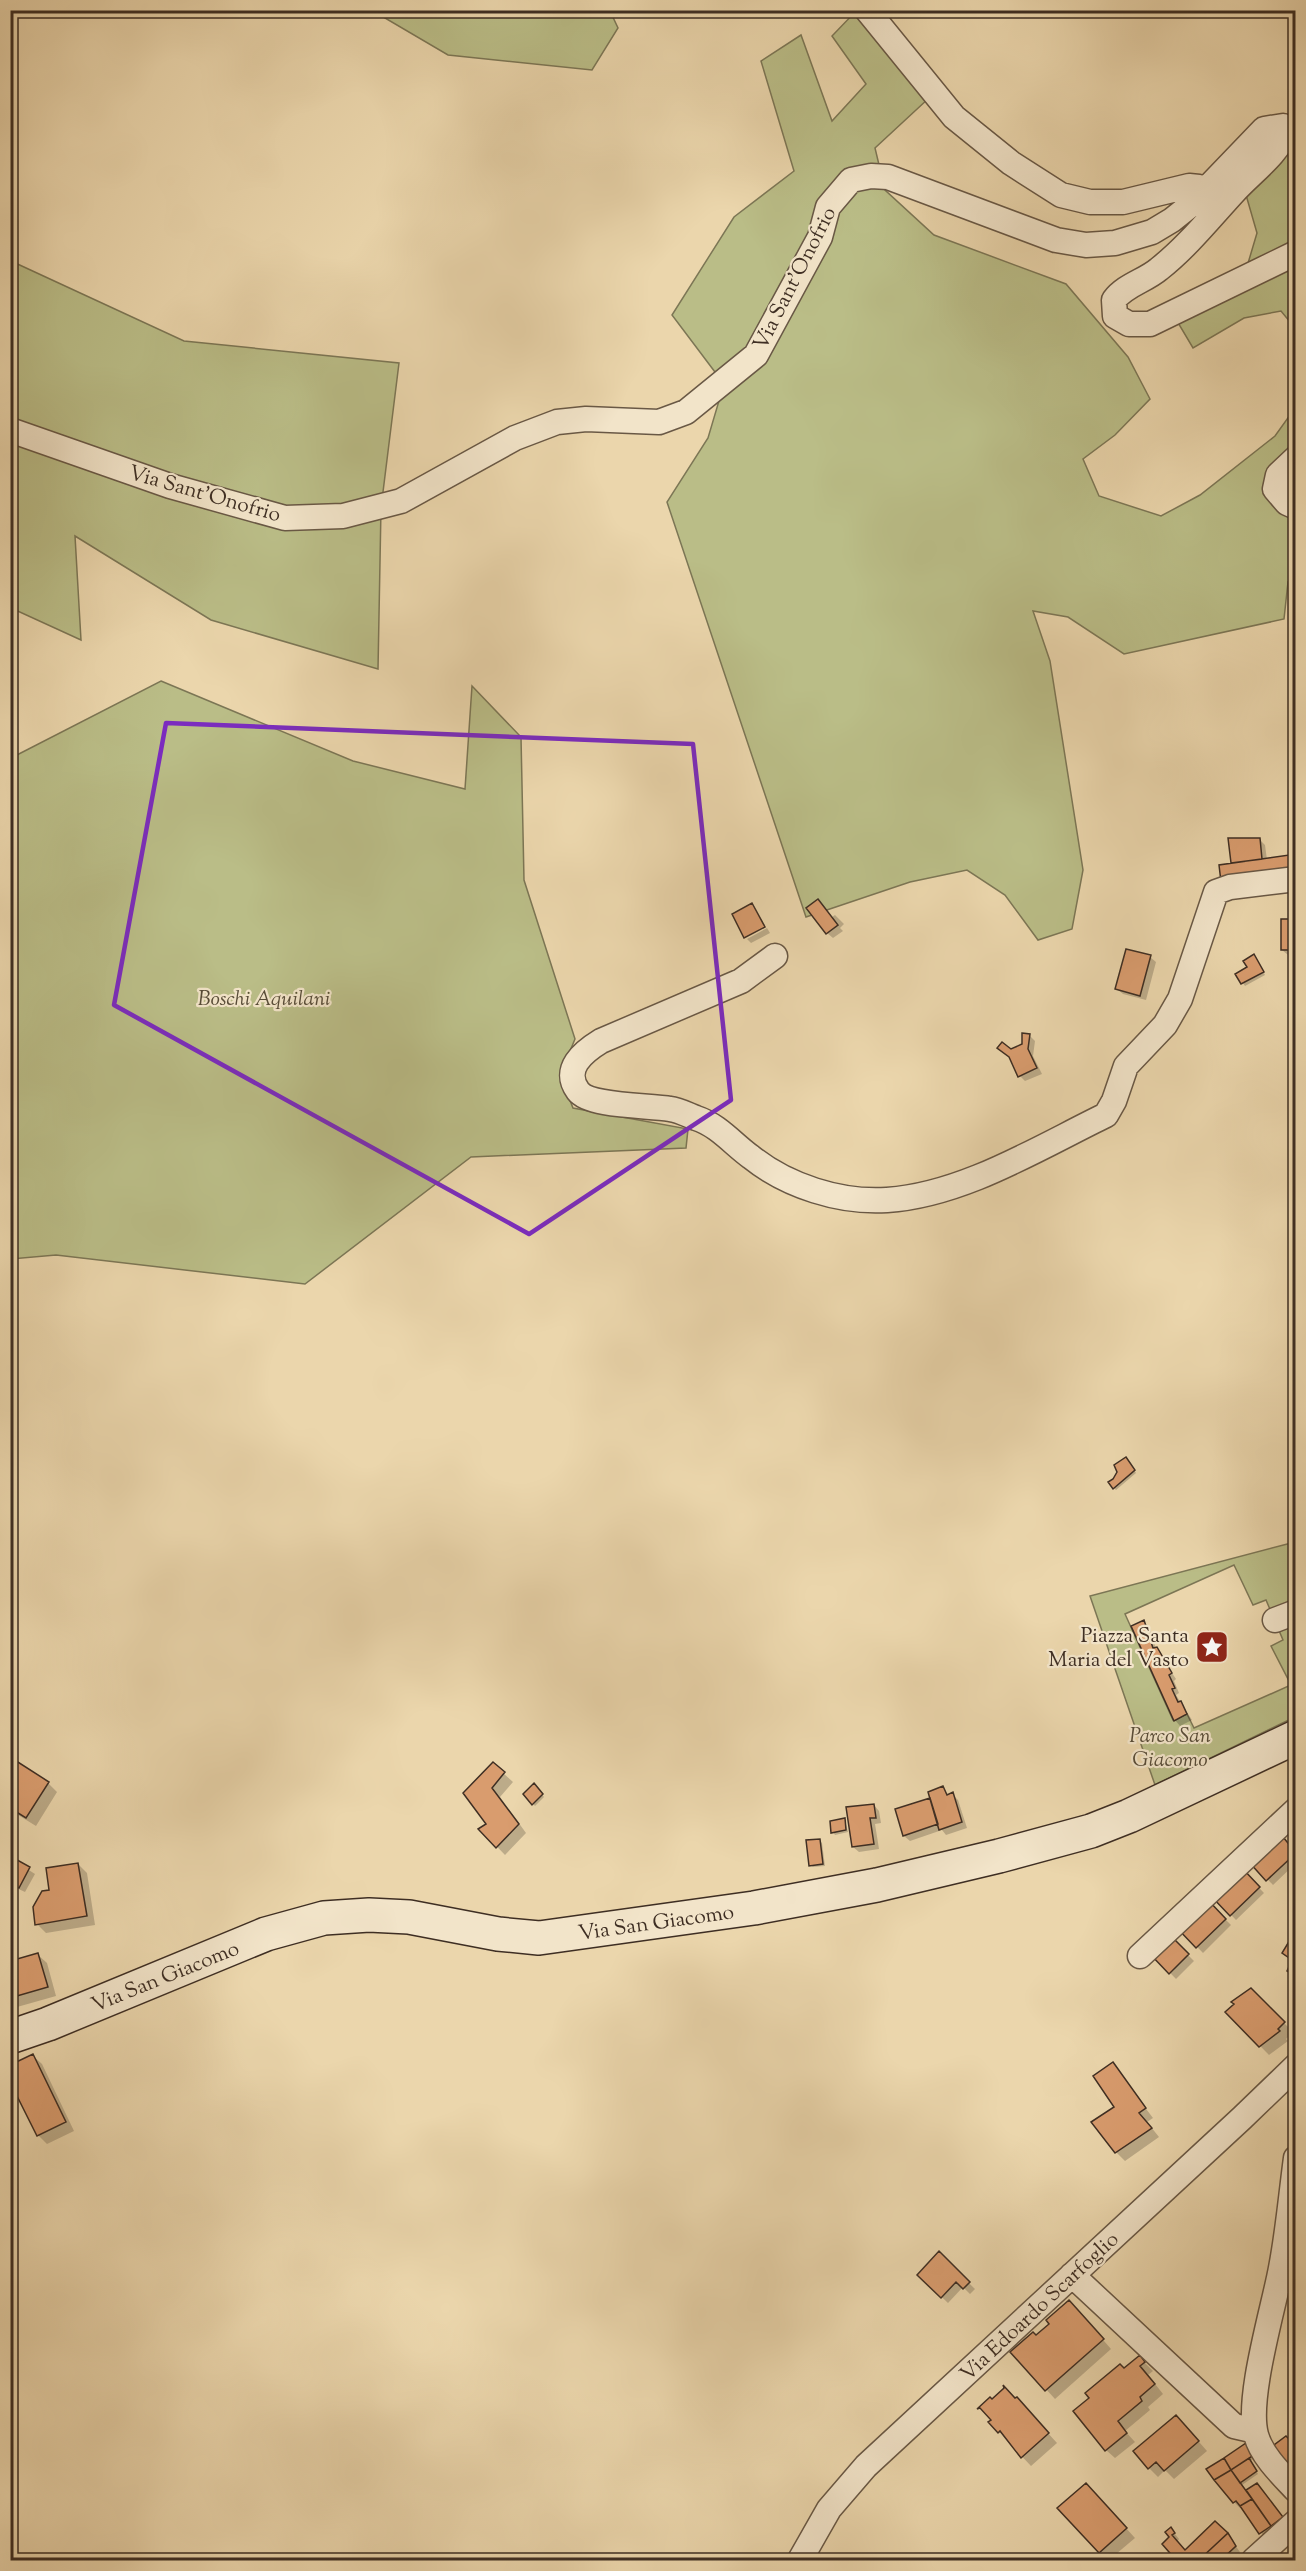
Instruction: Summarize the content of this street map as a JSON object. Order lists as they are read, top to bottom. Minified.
{"streets":{"street":["Via Sant'Onofrio","Via San Giacomo","Via Edoardo Scarfoglio"]},"parks":["Boschi Aquilani","Parco San Giacomo"],"places":{"place":["Piazza Santa Maria del Vasto"]}}
